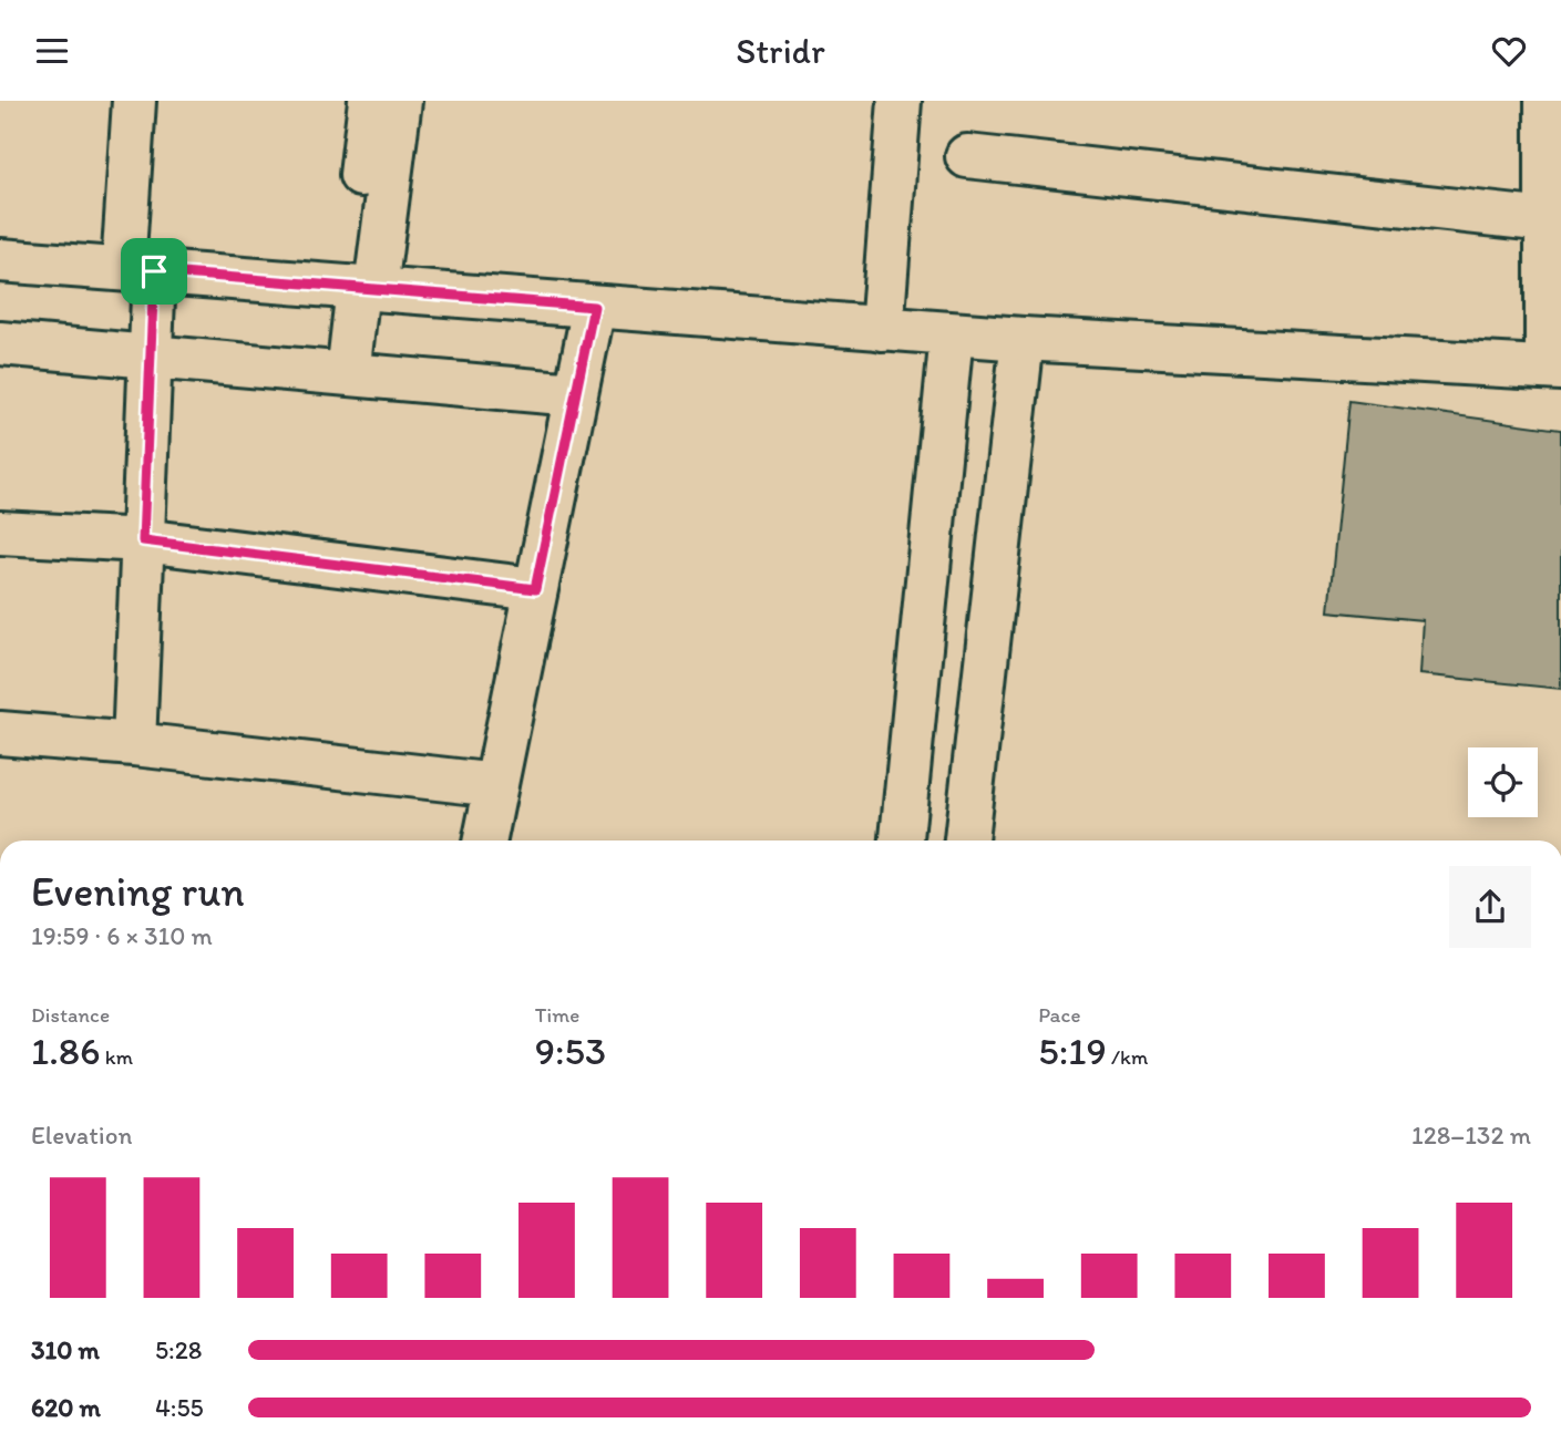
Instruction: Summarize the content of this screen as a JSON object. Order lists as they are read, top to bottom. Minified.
{"page":{"header":"Stridr","heading":["Evening run","19:59 · 6 × 310 m"],"stats":[["Distance","1.86 km"],["Time","9:53"],["Pace","5:19 /km"]],"chart":["Elevation","128–132 m"],"list":[{"name":"310 m","note":"5:28"},{"name":"620 m","note":"4:55"}]}}
